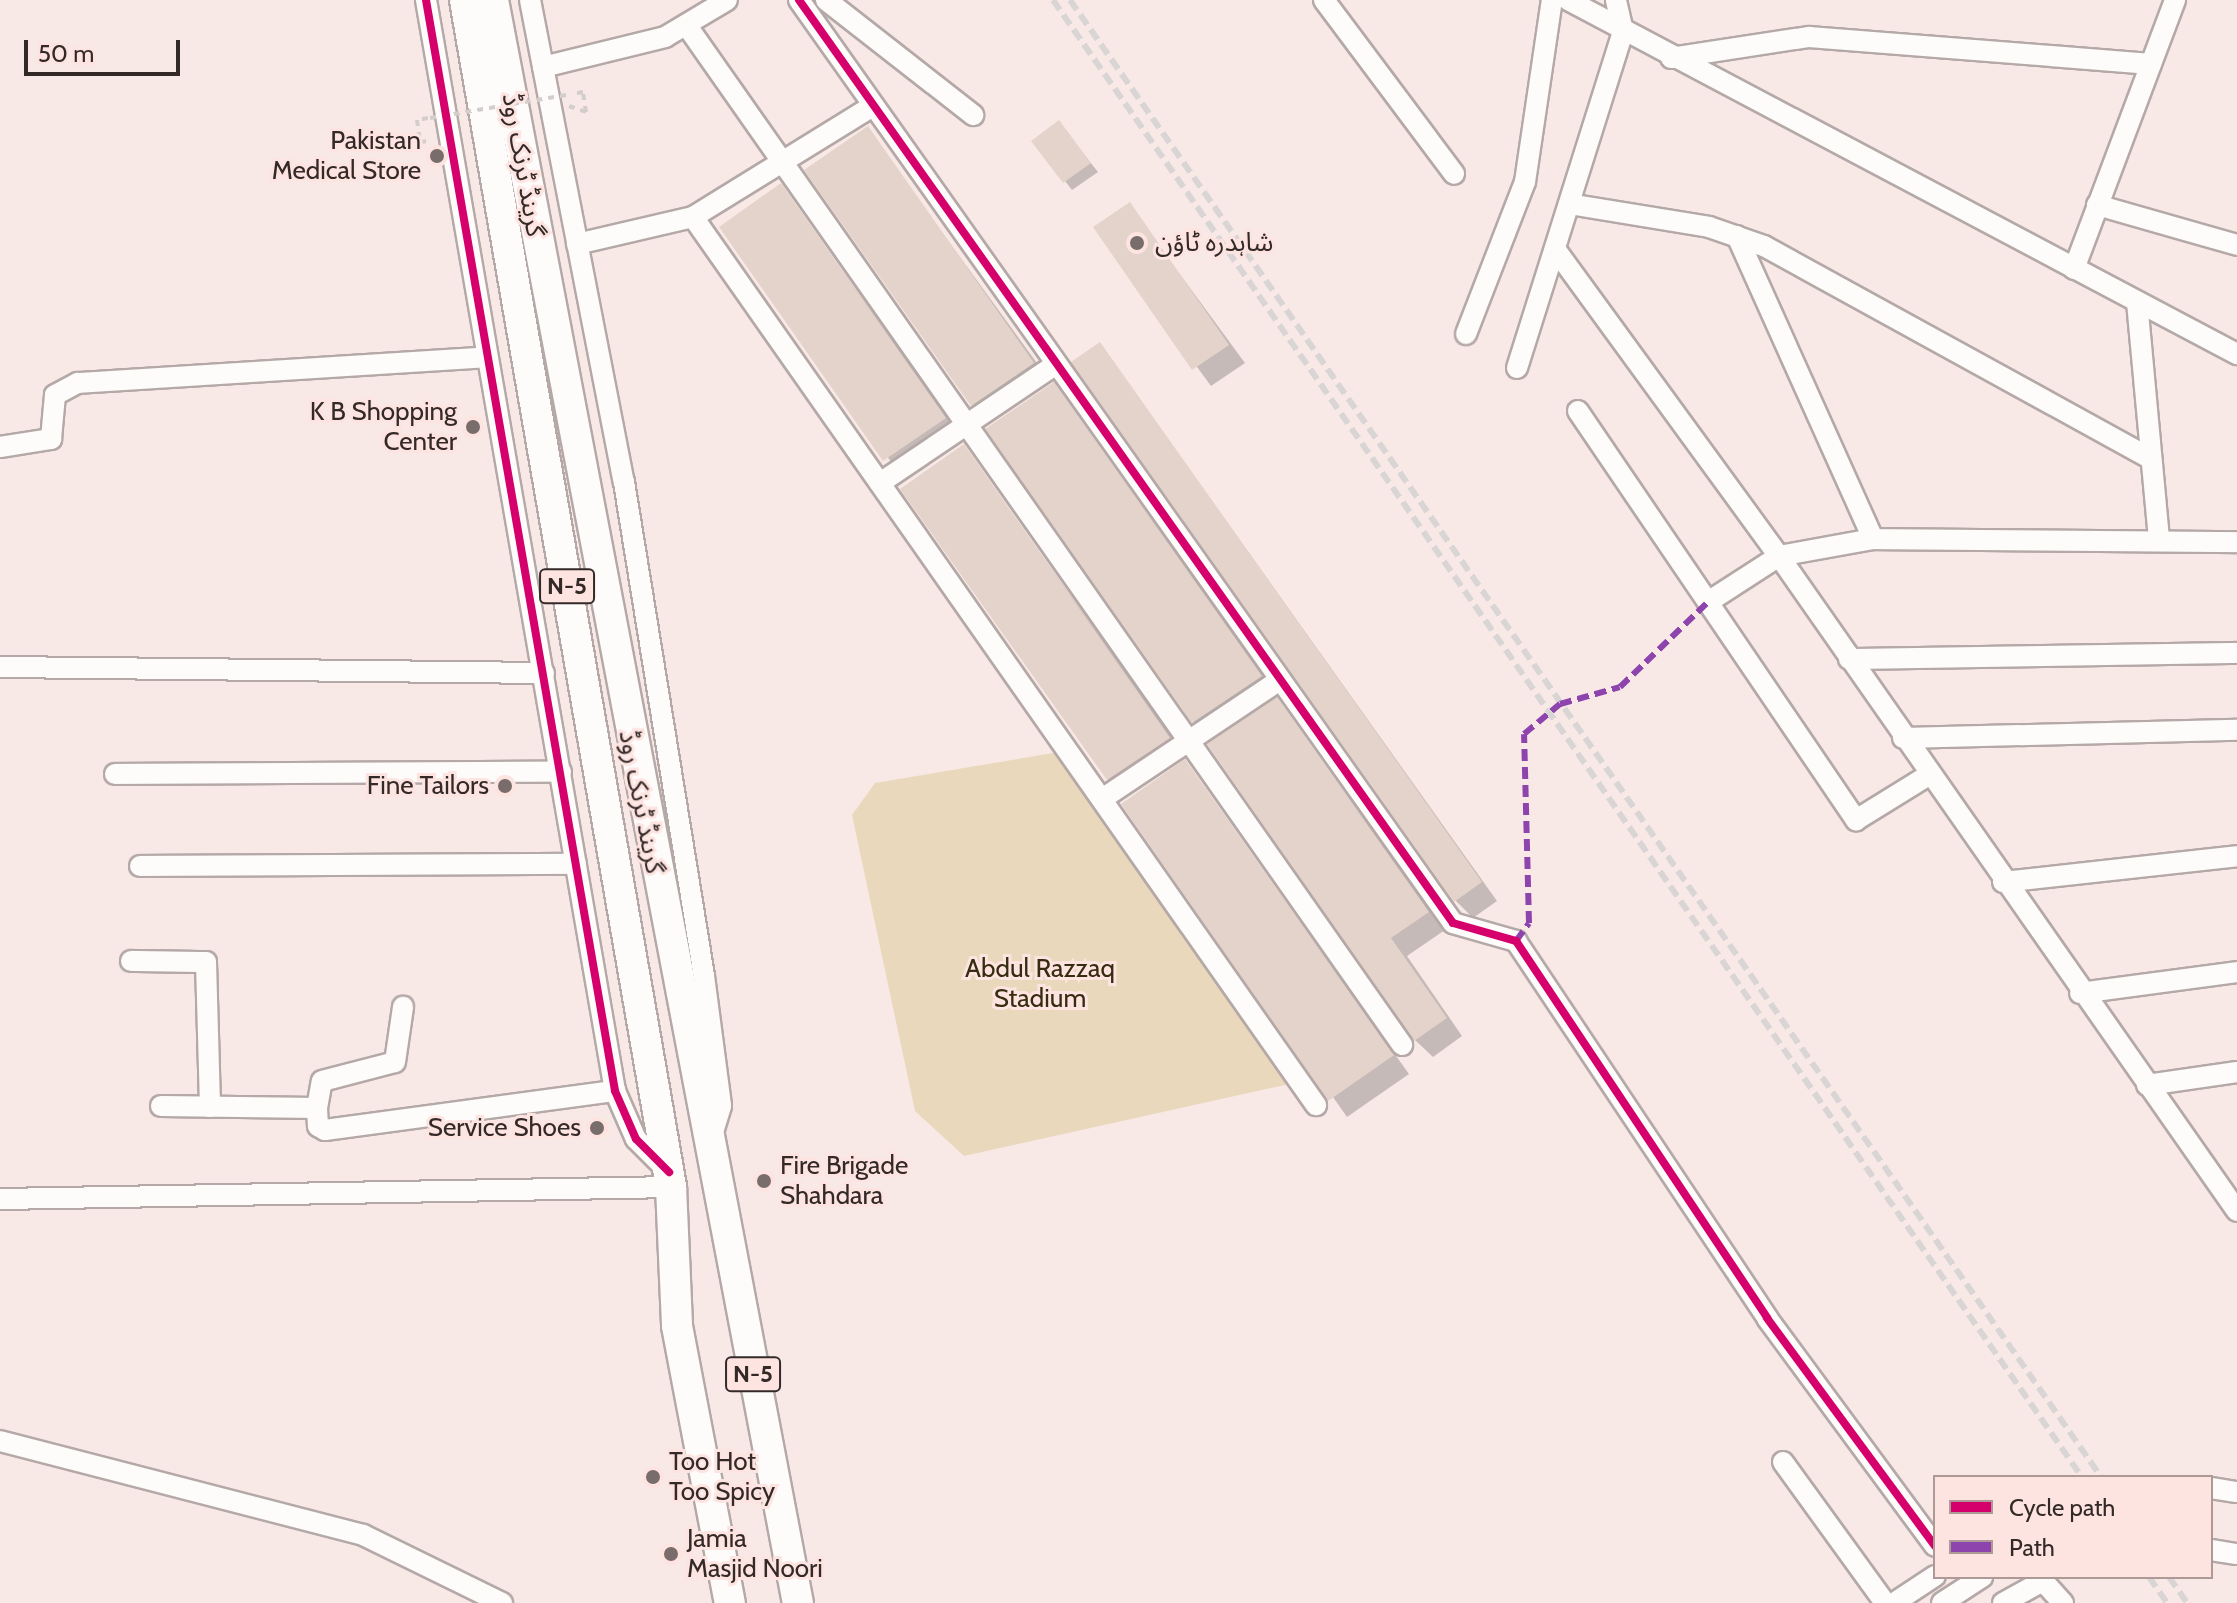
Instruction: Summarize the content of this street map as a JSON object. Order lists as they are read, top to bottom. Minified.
{"streets":{"highway":["گرینڈ ٹرنک روڈ","N-5"]},"parks":["Abdul Razzaq Stadium"],"places":["Pakistan Medical Store","شاہدرہ ٹاؤن","K B Shopping Center","Fine Tailors","Service Shoes","Fire Brigade Shahdara","Too Hot Too Spicy","Jamia Masjid Noori"],"legend":["Cycle path","Path"],"scale_bar":"50 m"}
